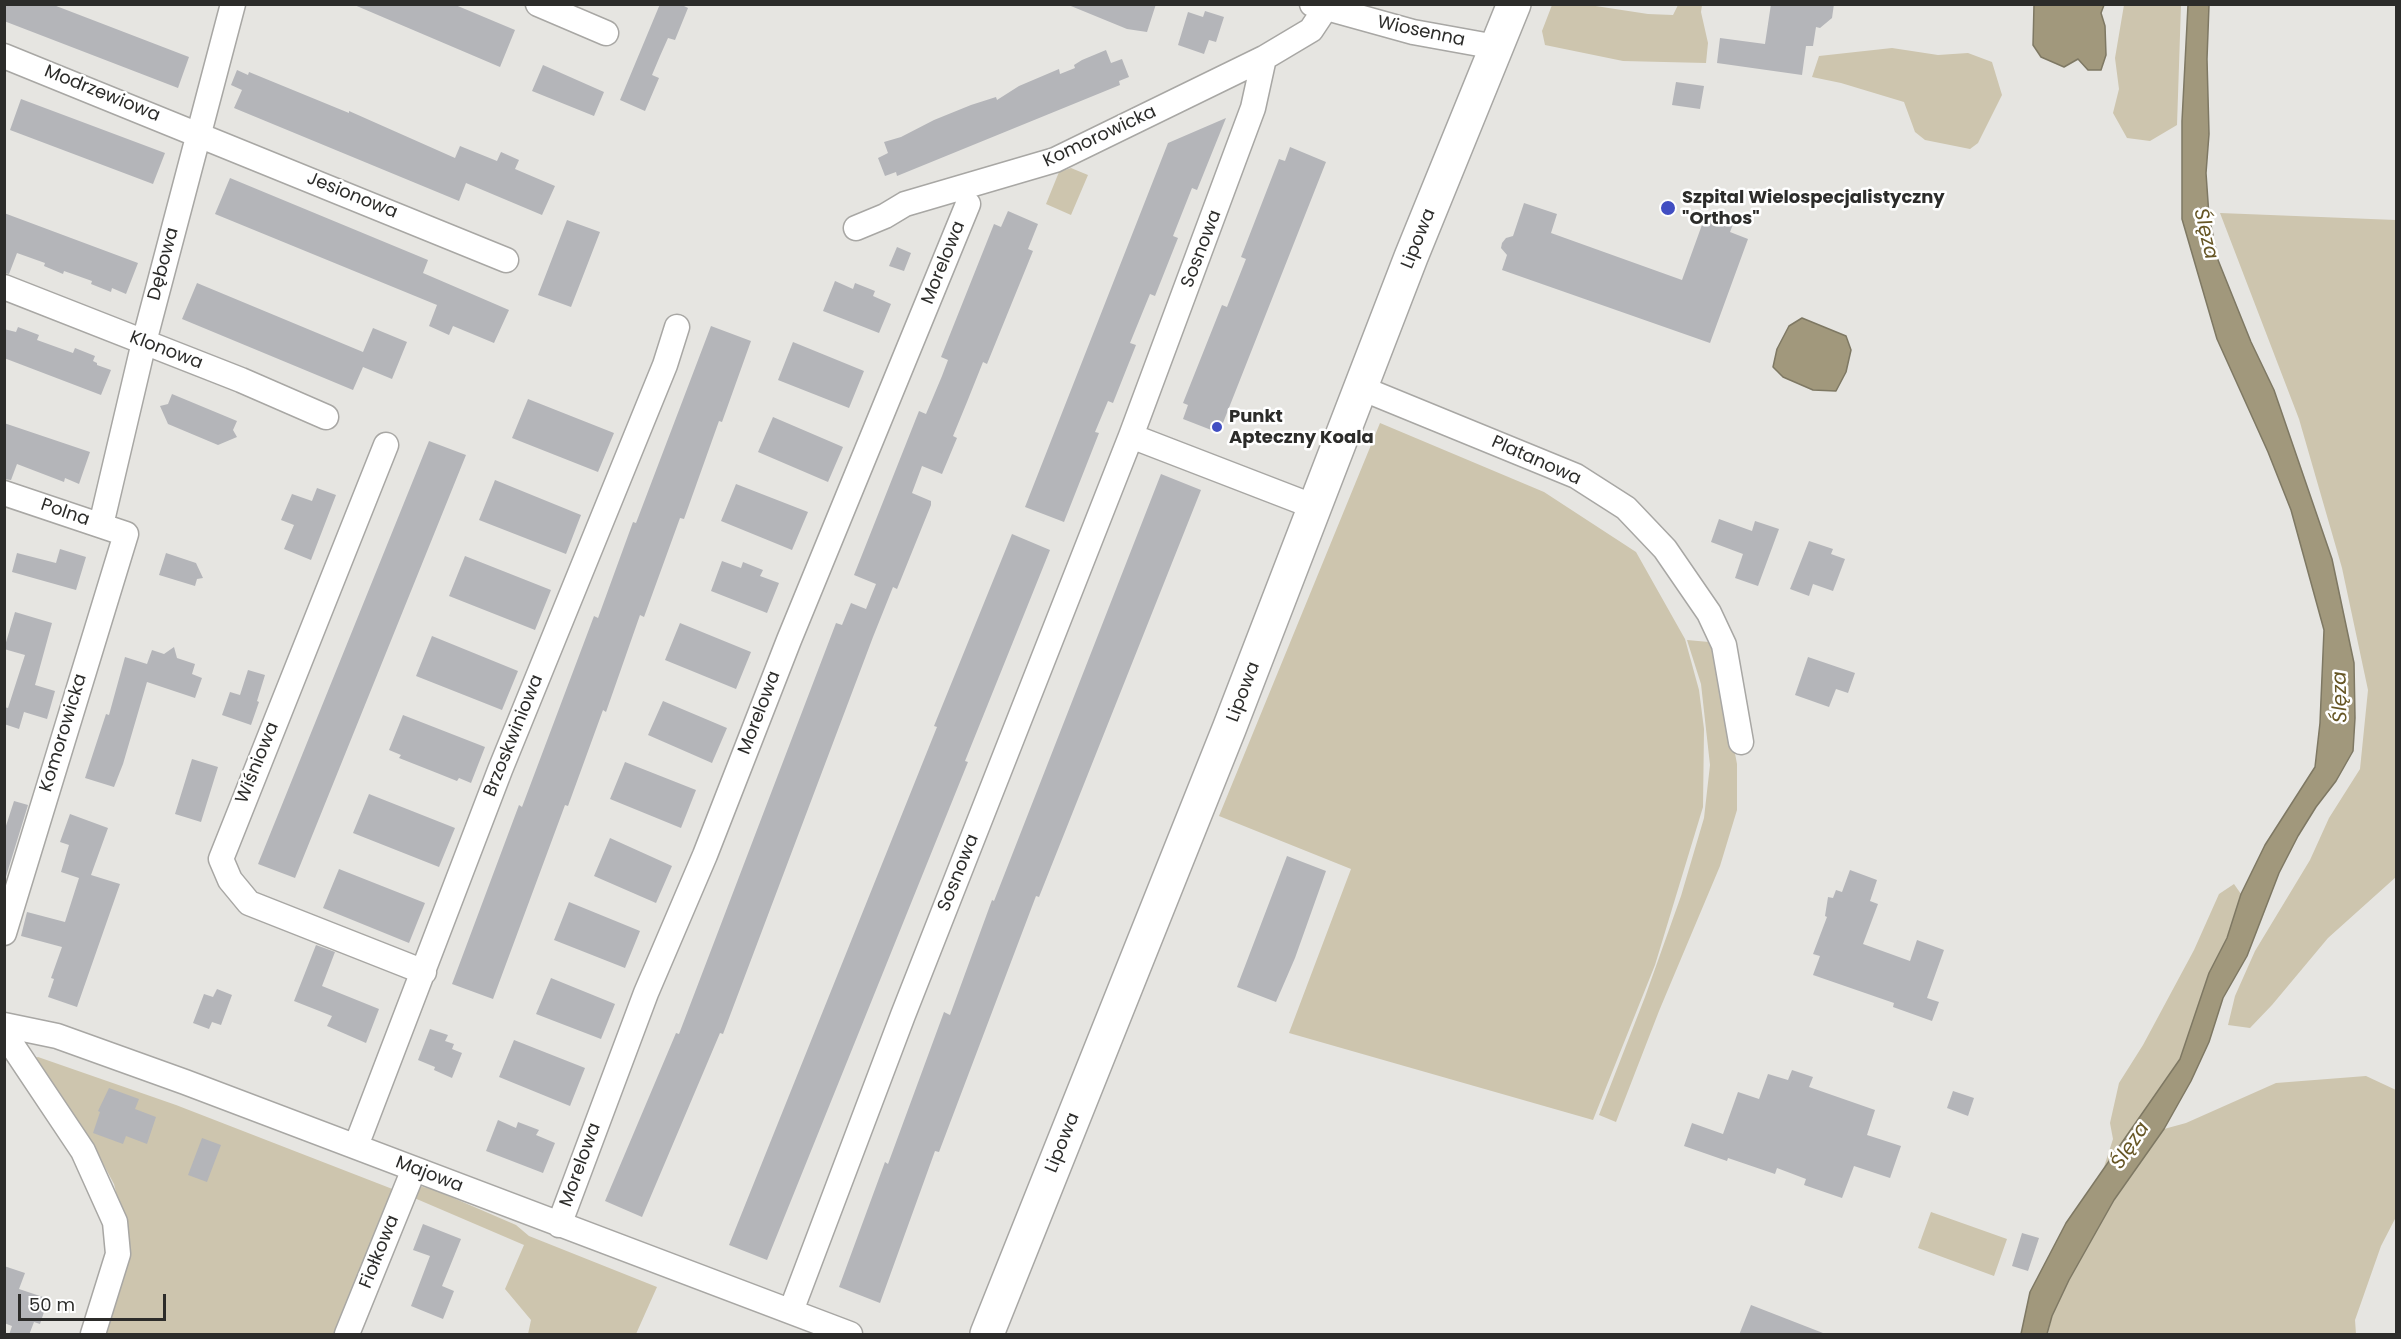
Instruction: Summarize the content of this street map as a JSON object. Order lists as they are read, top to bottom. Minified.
{"streets":{"street":["Wiosenna","Modrzewiowa","Komorowicka","Jesionowa","Lipowa","Sosnowa","Morelowa","Dębowa","Klonowa","Platanowa","Polna","Brzoskwiniowa","Wiśniowa","Majowa","Fiołkowa"]},"crossings":[["Wiosenna","Komorowicka"],["Wiosenna","Lipowa"],["Modrzewiowa","Jesionowa"],["Modrzewiowa","Dębowa"],["Komorowicka","Sosnowa"],["Komorowicka","Polna"],["Jesionowa","Dębowa"],["Lipowa","Platanowa"],["Sosnowa","Majowa"],["Morelowa","Majowa"],["Dębowa","Klonowa"],["Dębowa","Polna"],["Brzoskwiniowa","Wiśniowa"],["Brzoskwiniowa","Majowa"],["Majowa","Fiołkowa"]],"water":["Ślęza"],"places":["Szpital Wielospecjalistyczny \"Orthos\"","Punkt Apteczny Koala"],"scale_bar":"50 m"}
